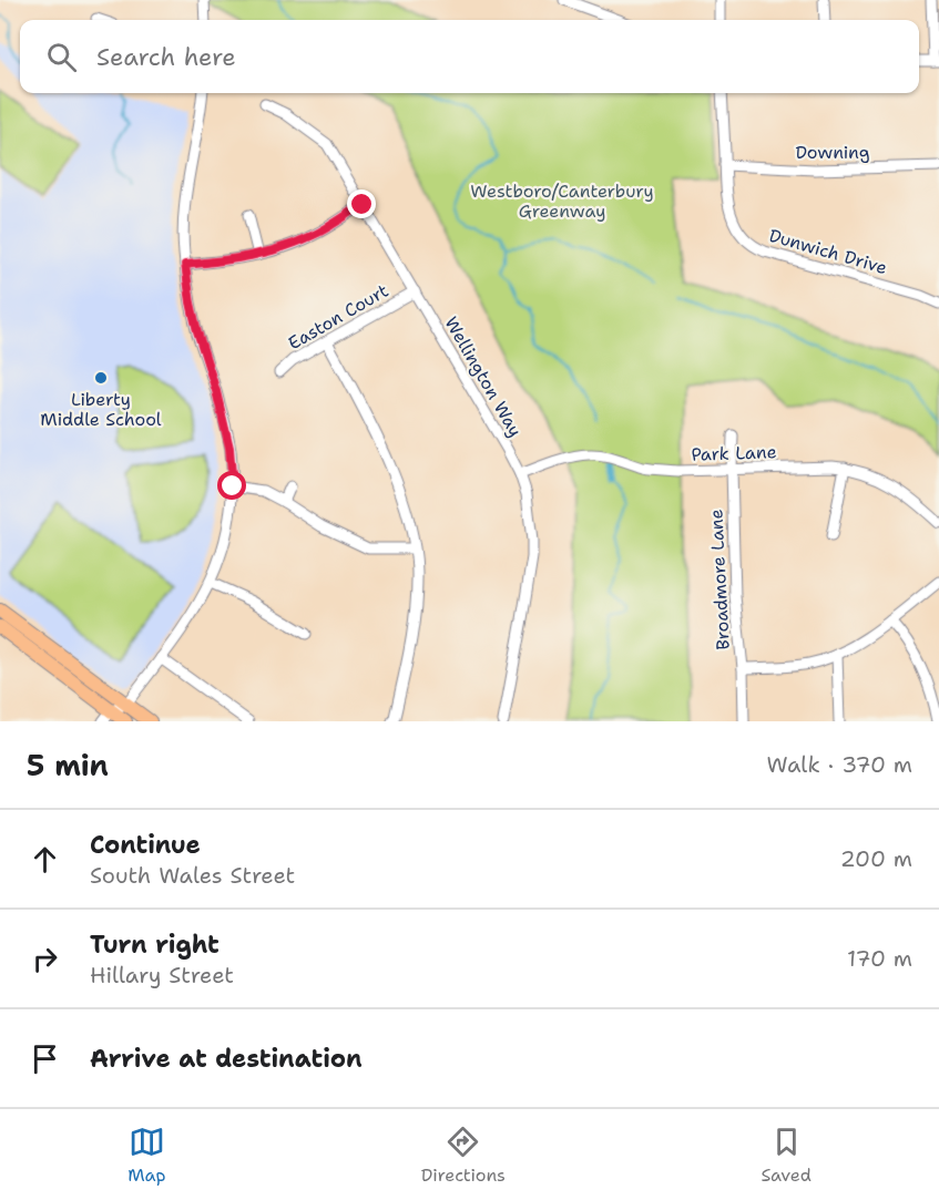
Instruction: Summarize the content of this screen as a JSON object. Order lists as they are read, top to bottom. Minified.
{"streets":{"street":["Downing","Dunwich Drive","Easton Court","Wellington Way","Park Lane","Broadmore Lane"]},"crossings":[["Downing","Dunwich Drive"],["Easton Court","Wellington Way"],["Wellington Way","Park Lane"],["Park Lane","Broadmore Lane"]],"parks":["Westboro/Canterbury Greenway"],"places":["Liberty Middle School"],"page":{"search":"Search here","heading":["5 min","Walk · 370 m"],"list":[["Continue","South Wales Street","200 m"],["Turn right","Hillary Street","170 m"],"Arrive at destination"],"nav":["Map","Directions","Saved"]}}
